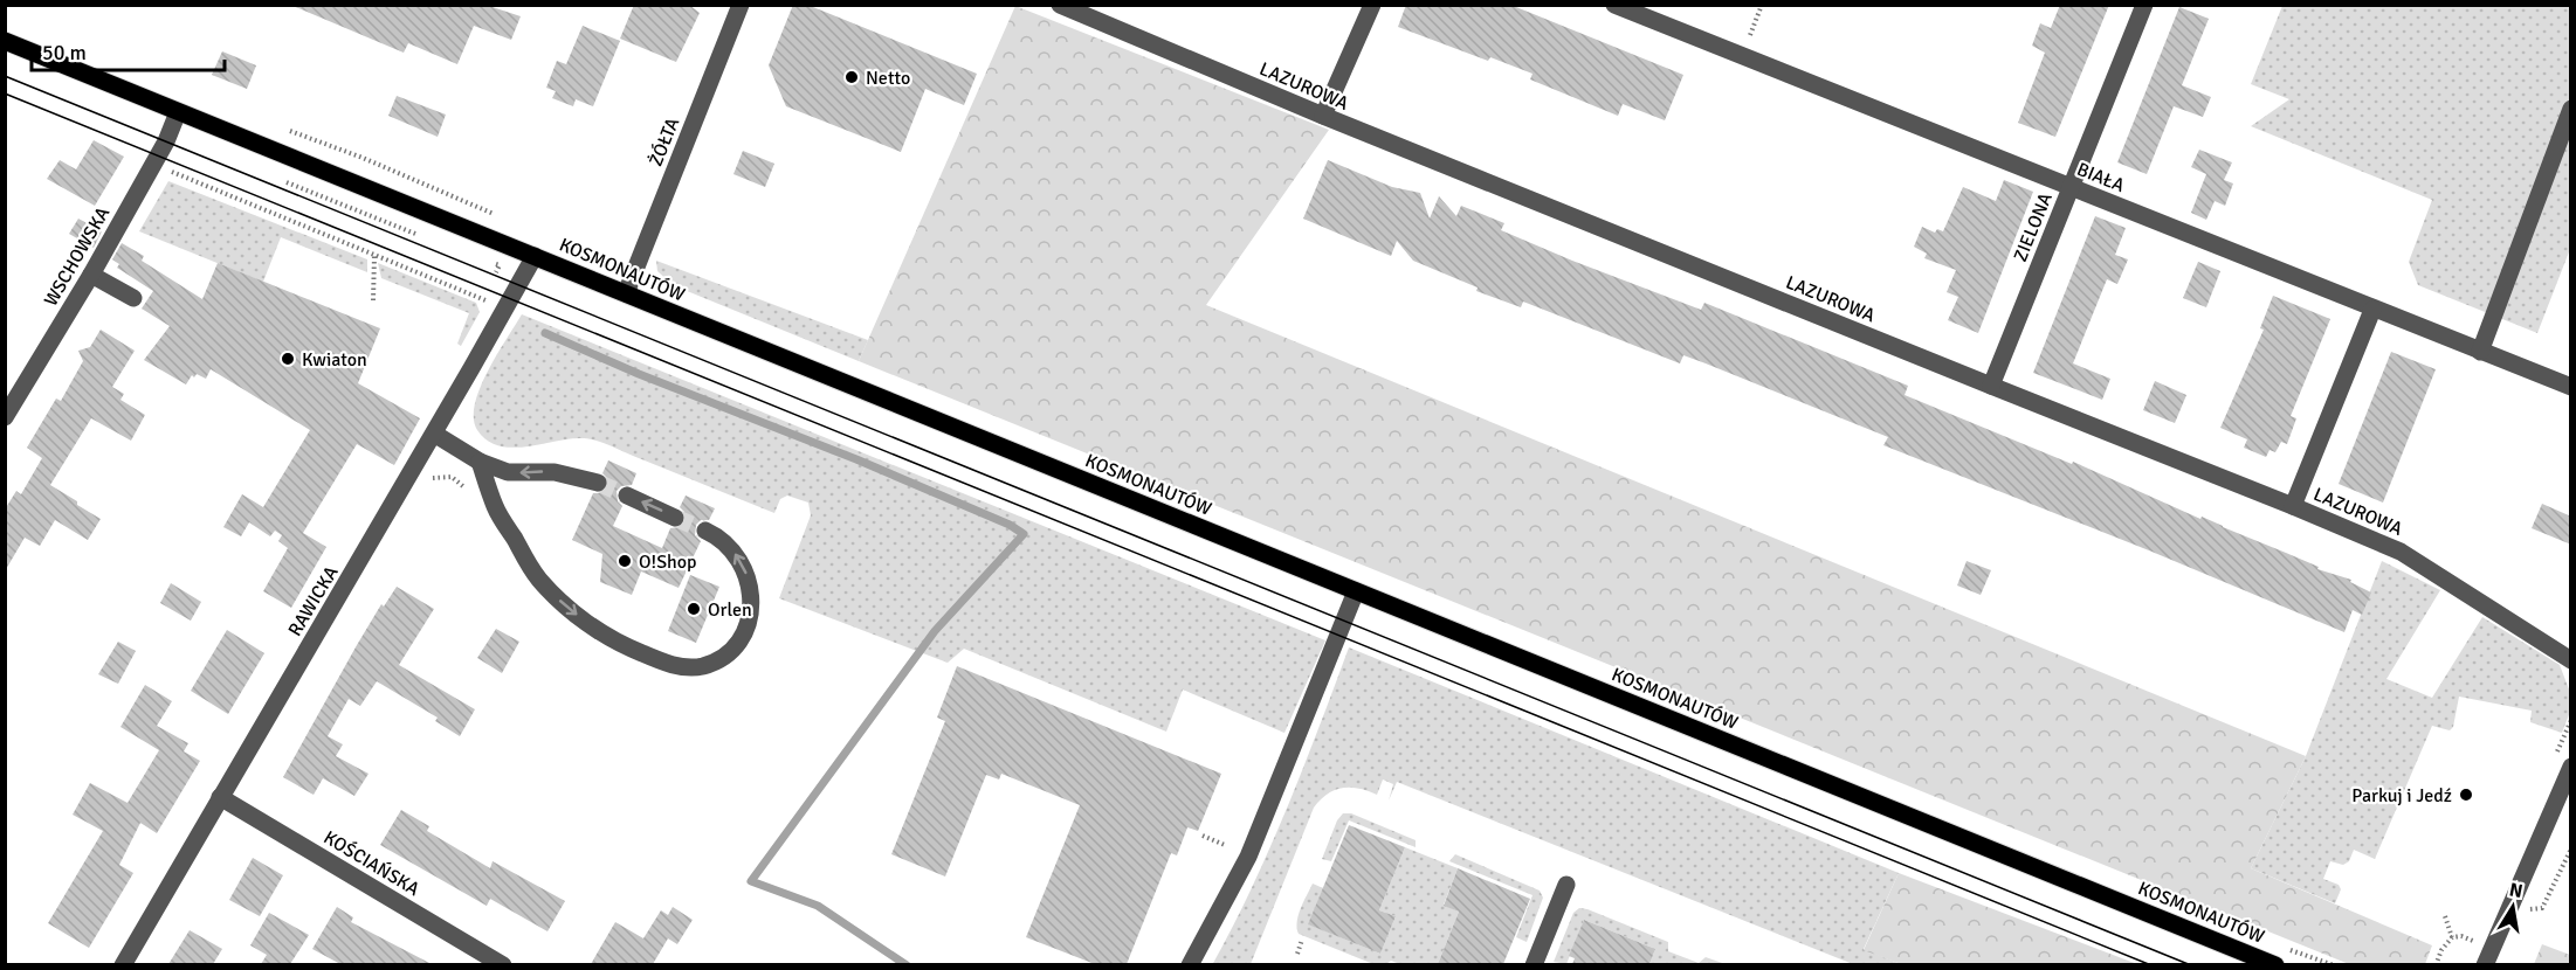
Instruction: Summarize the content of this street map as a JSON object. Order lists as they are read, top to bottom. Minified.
{"streets":{"main road":["KOSMONAUTÓW"],"street":["LAZUROWA","ŻÓŁTA","BIAŁA","ZIELONA","WSCHOWSKA","RAWICKA","KOŚCIAŃSKA"]},"crossings":[["LAZUROWA","ZIELONA"],["ŻÓŁTA","KOSMONAUTÓW"],["BIAŁA","ZIELONA"],["WSCHOWSKA","KOSMONAUTÓW"],["KOSMONAUTÓW","RAWICKA"],["RAWICKA","KOŚCIAŃSKA"]],"places":["Netto","Kwiaton","O!Shop","Orlen","Parkuj i Jedź"],"scale_bar":"50 m","north":"top"}
